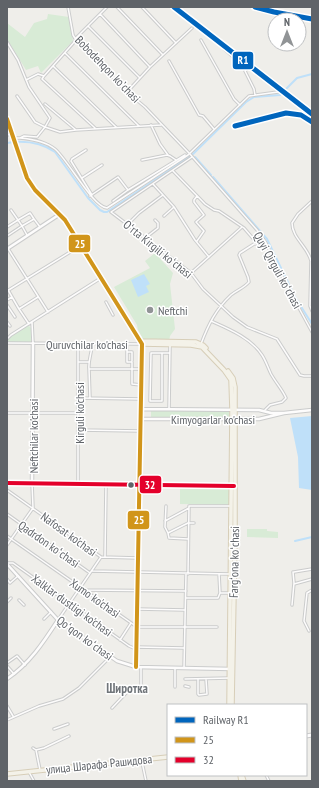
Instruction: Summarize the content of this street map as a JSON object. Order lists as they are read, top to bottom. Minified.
{"streets":{"main road":["Quruvchilar ko'chasi","Fargʻona koʻchasi","улица Шарафа Рашидова"],"street":["Bobodehqon koʼchasi","Oʻrta Kirgili koʻchasi","Quyi Qirguli koʻchasi","Kirguli ko'chasi","Kimyogarlar ko'chasi","Neftchilar ko'chasi","Nafosat ko'chasi","Qadrdon koʻchasi","Xumo ko'chasi","Xalklar dustligi ko'chasi","Qoʻqon koʻchasi"]},"crossings":[["Bobodehqon koʼchasi","Quyi Qirguli koʻchasi"],["Oʻrta Kirgili koʻchasi","Quyi Qirguli koʻchasi"],["Quruvchilar ko'chasi","Kirguli ko'chasi"],["Quruvchilar ko'chasi","Kimyogarlar ko'chasi"],["Quruvchilar ko'chasi","Neftchilar ko'chasi"],["Quruvchilar ko'chasi","Fargʻona koʻchasi"],["Kimyogarlar ko'chasi","Fargʻona koʻchasi"],["Neftchilar ko'chasi","Nafosat ko'chasi"],["Qadrdon koʻchasi","Fargʻona koʻchasi"],["Fargʻona koʻchasi","Qoʻqon koʻchasi"],["Xalklar dustligi ko'chasi","Qoʻqon koʻchasi"]],"districts":["Широтка"],"places":["Neftchi"],"lines":["rail line R1","transit line 25","transit line 32"],"legend":["Railway R1","25","32"],"north":"top"}
